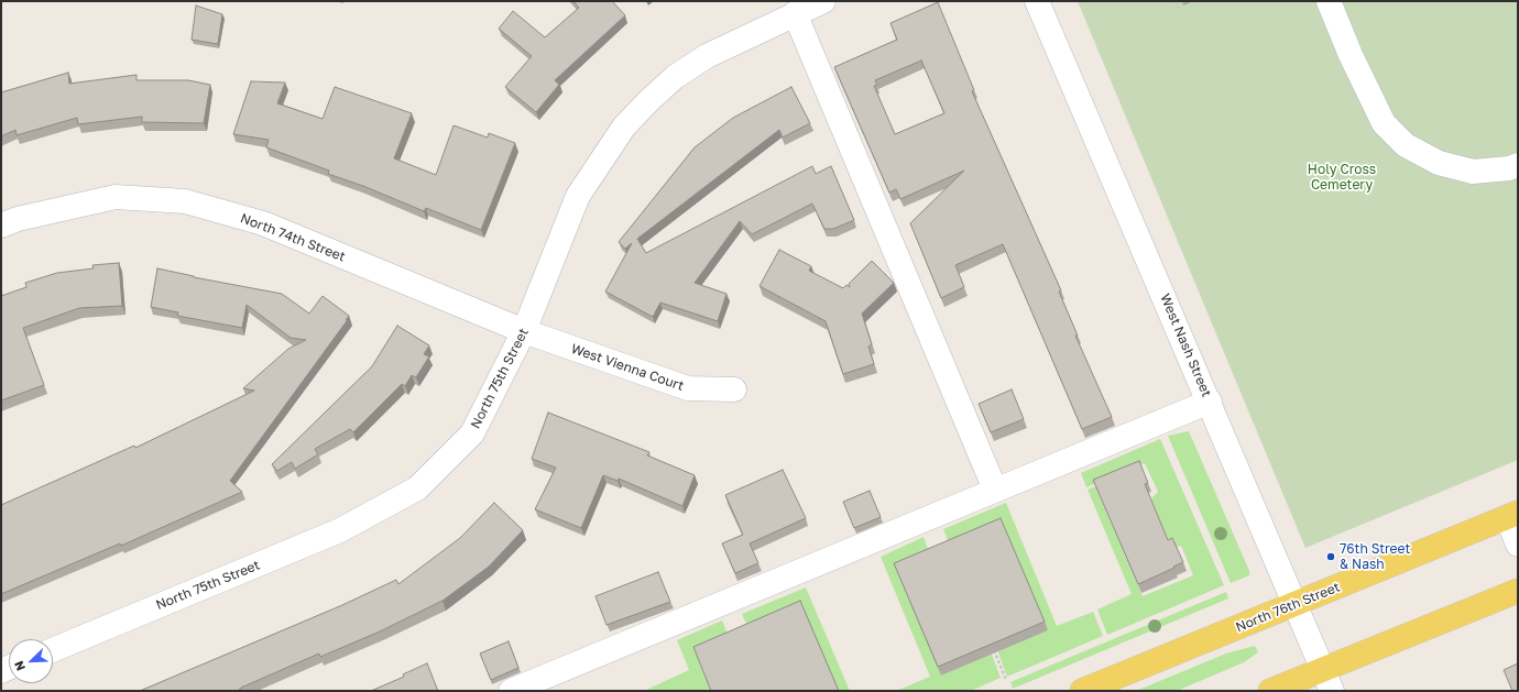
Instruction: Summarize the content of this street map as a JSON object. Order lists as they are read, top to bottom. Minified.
{"streets":{"main road":["North 76th Street"],"street":["North 74th Street","West Nash Street","West Vienna Court","North 75th Street"]},"crossings":[["North 74th Street","West Vienna Court"],["North 74th Street","North 75th Street"],["West Nash Street","North 76th Street"],["West Vienna Court","North 75th Street"]],"parks":["Holy Cross Cemetery"],"places":["76th Street & Nash"],"north":"bottom left"}
